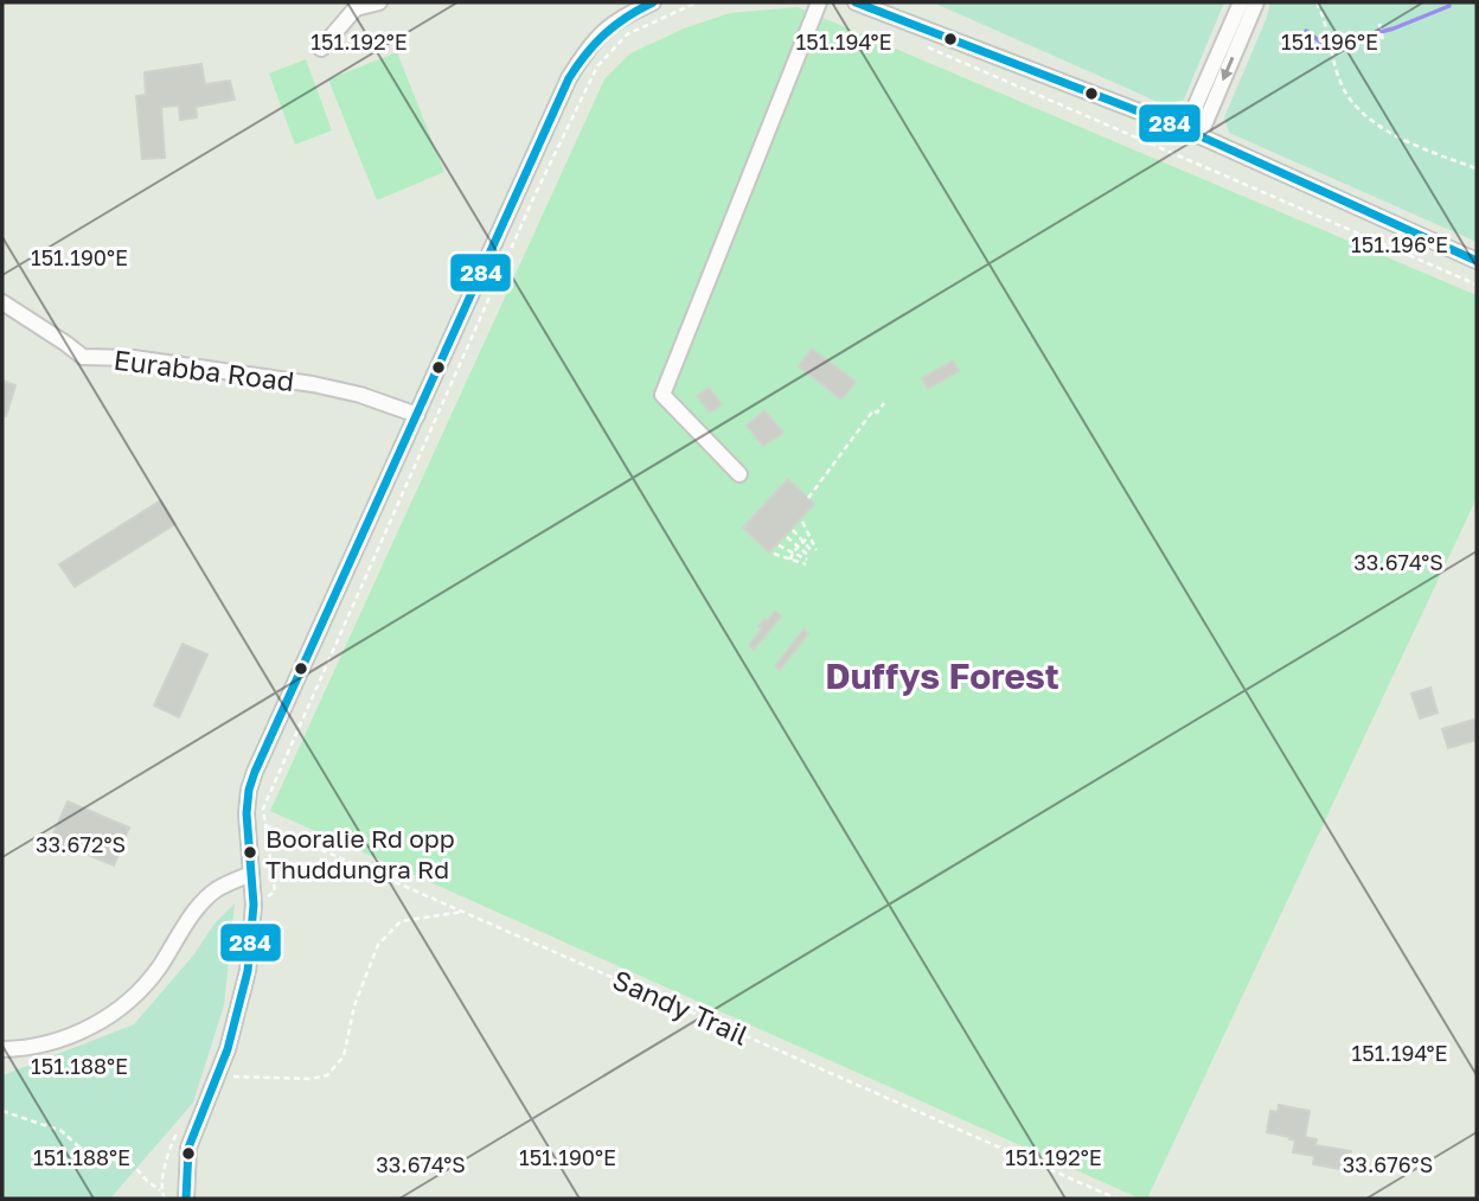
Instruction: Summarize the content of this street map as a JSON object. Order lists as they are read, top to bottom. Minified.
{"streets":{"street":["Eurabba Road"],"path":["Sandy Trail"]},"districts":["Duffys Forest"],"places":["Booralie Rd opp Thuddungra Rd"],"lines":["transit line 284"],"coordinates":["151.194°E","151.196°E","151.192°E","151.190°E","33.674°S","33.672°S","151.188°E","33.676°S"]}
